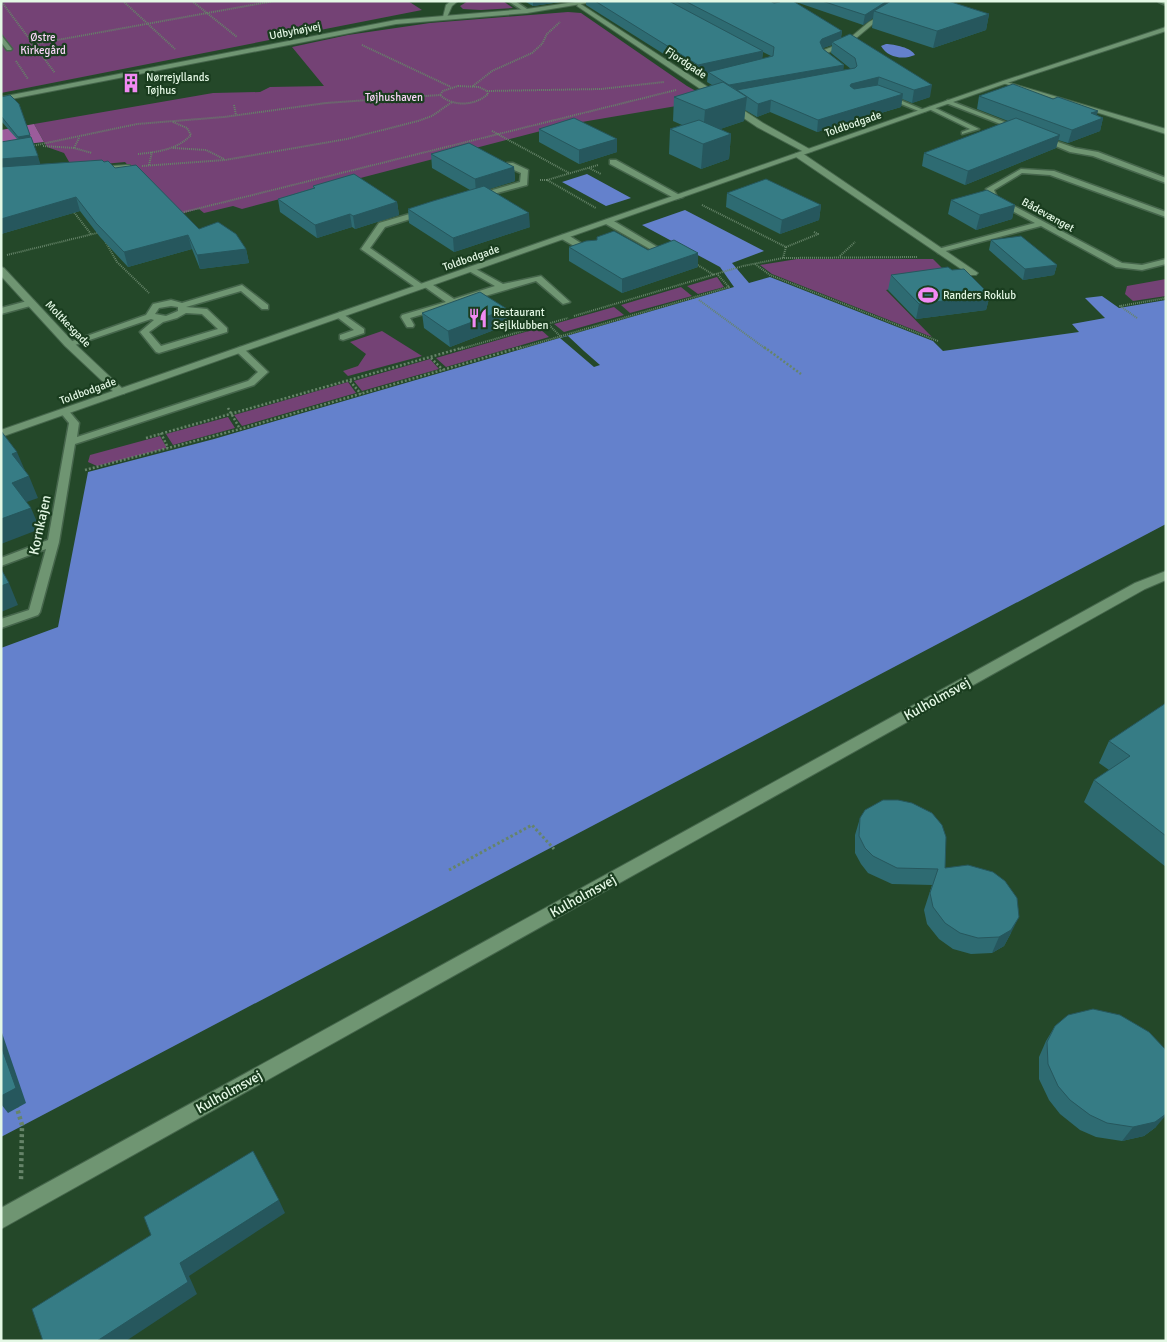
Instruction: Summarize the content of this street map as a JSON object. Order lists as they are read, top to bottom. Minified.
{"streets":{"street":["Udbyhøjvej","Fjordgade","Toldbodgade","Moltkesgade","Kulholmsvej"],"lane":["Bådevænget","Kornkajen"]},"crossings":[["Udbyhøjvej","Fjordgade"],["Fjordgade","Toldbodgade"],["Toldbodgade","Moltkesgade"],["Toldbodgade","Kornkajen"]],"parks":["Østre Kirkegård","Tøjhushaven"],"places":{"building":["Nørrejyllands Tøjhus"],"sports":["Randers Roklub"],"restaurant":["Restaurant Sejlklubben"]}}
